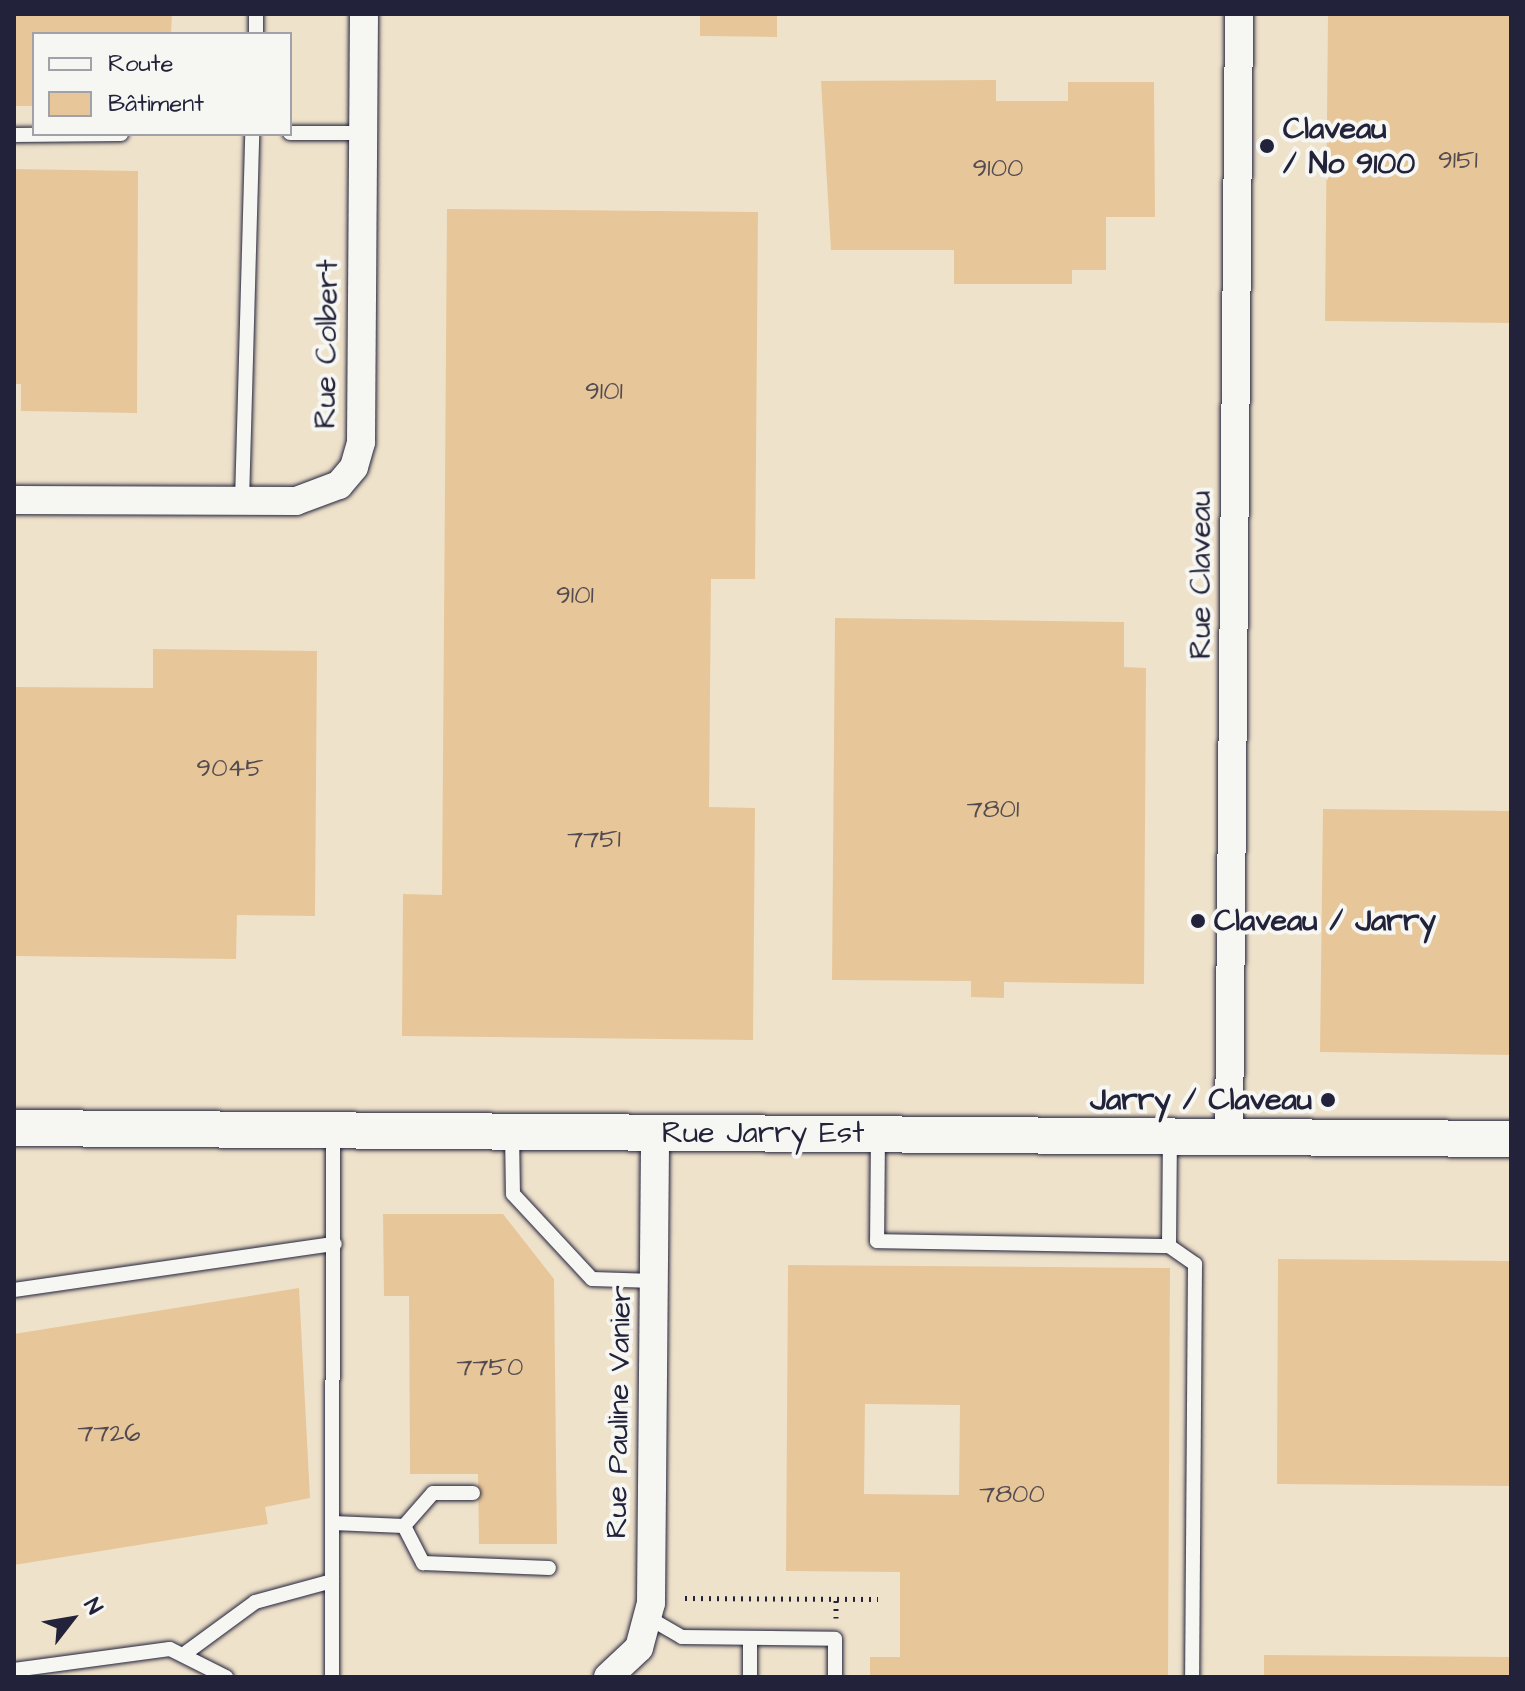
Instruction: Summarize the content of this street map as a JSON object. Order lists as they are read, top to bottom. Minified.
{"streets":{"street":["Rue Colbert","Rue Claveau","Rue Jarry Est","Rue Pauline Vanier"]},"crossings":[["Rue Claveau","Rue Jarry Est"],["Rue Jarry Est","Rue Pauline Vanier"]],"places":["Claveau / No 9100","Claveau / Jarry","Jarry / Claveau"],"house_numbers":["9151","9100","9101","9101","9045","7801","7751","7750","7726","7800"],"legend":["Route","Bâtiment"],"north":"top right"}
